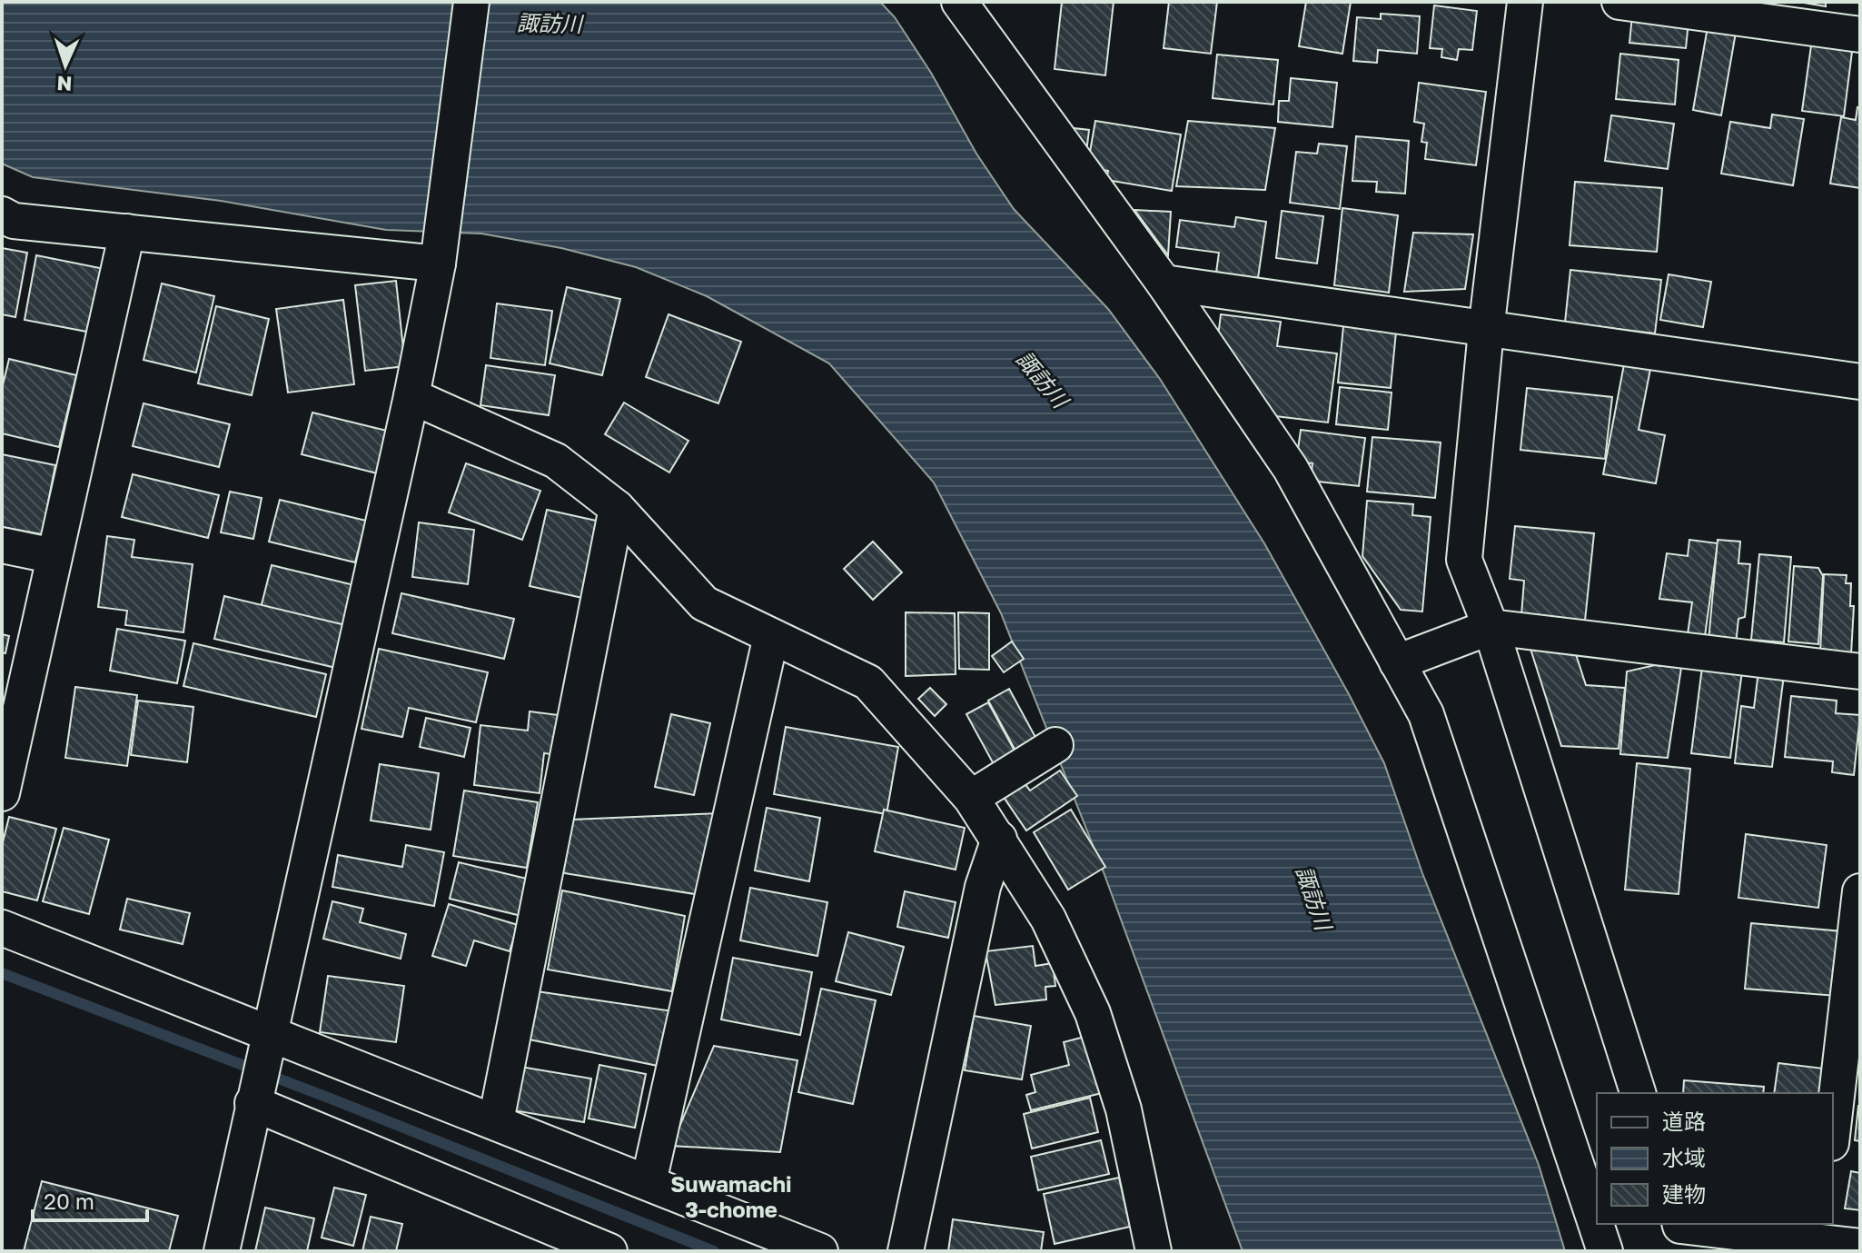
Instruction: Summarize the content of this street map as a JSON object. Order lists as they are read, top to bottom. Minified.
{"districts":["Suwamachi 3-chome"],"water":["諏訪川"],"legend":["道路","水域","建物"],"scale_bar":"20 m","north":"bottom"}
